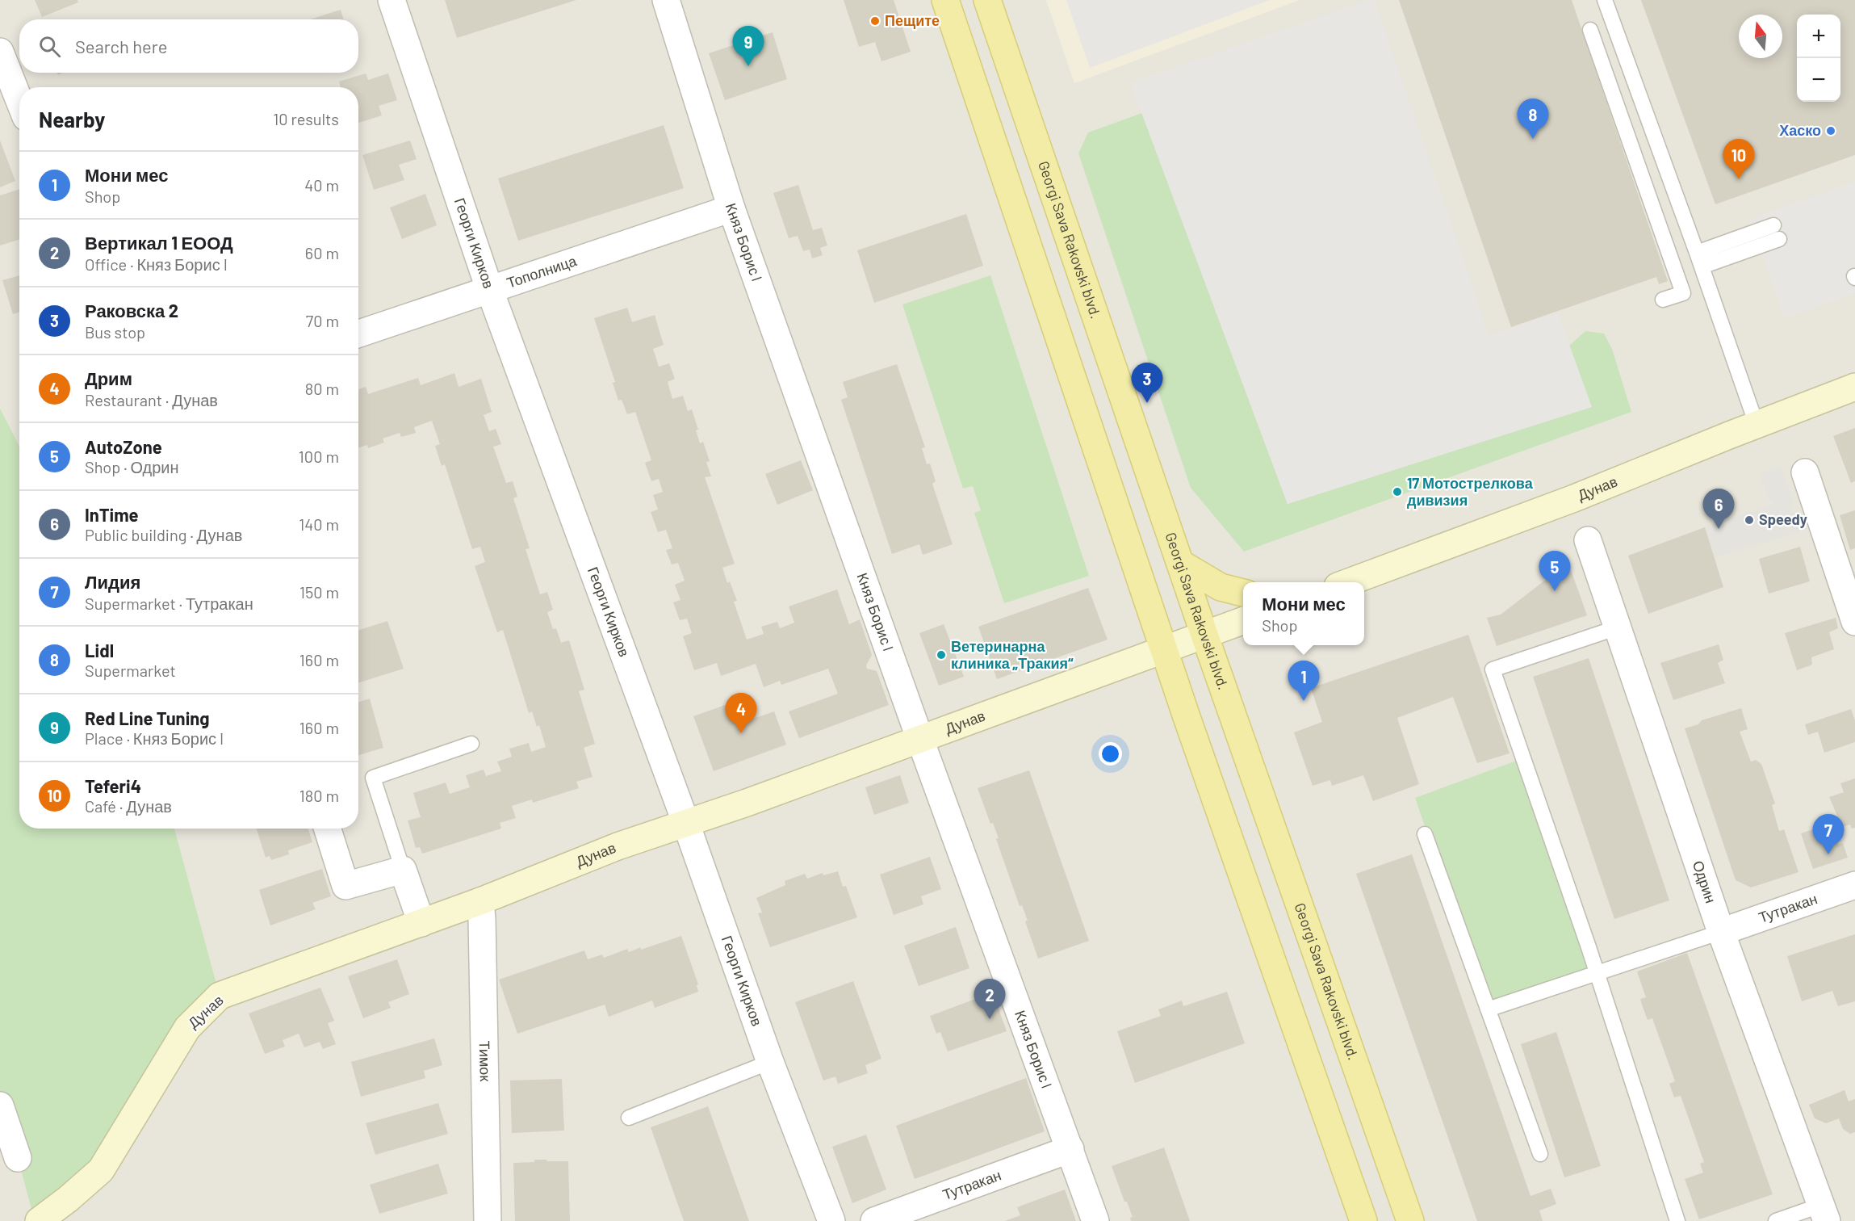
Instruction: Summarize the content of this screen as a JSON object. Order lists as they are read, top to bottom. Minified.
{"streets":{"main road":["Georgi Sava Rakovski blvd.","Дунав"],"street":["Княз Борис I","Георги Кирков","Тополница","Одрин","Тутракан","Тимок"]},"crossings":[["Georgi Sava Rakovski blvd.","Дунав"],["Княз Борис I","Тополница"],["Княз Борис I","Дунав"],["Княз Борис I","Тутракан"],["Георги Кирков","Тополница"],["Георги Кирков","Дунав"],["Дунав","Тимок"],["Одрин","Тутракан"]],"places":["Пещите","Хаско","17 Мотострелкова дивизия","Speedy","Ветеринарна клиника „Тракия“"],"north":"top","page":{"map_buttons":["+","−"],"search":"Search here","pins":["9","8","10","3","6","5","1","4","7","2"],"heading":["Nearby","10 results"],"list":[{"mark":"1","name":"Мони мес","note":"Shop","value":"40 m"},{"mark":"2","name":"Вертикал 1 ЕООД","note":"Office · Княз Борис I","value":"60 m"},{"mark":"3","name":"Раковска 2","note":"Bus stop","value":"70 m"},{"mark":"4","name":"Дрим","note":"Restaurant · Дунав","value":"80 m"},{"mark":"5","name":"AutoZone","note":"Shop · Одрин","value":"100 m"},{"mark":"6","name":"InTime","note":"Public building · Дунав","value":"140 m"},{"mark":"7","name":"Лидия","note":"Supermarket · Тутракан","value":"150 m"},{"mark":"8","name":"Lidl","note":"Supermarket","value":"160 m"},{"mark":"9","name":"Red Line Tuning","note":"Place · Княз Борис I","value":"160 m"},{"mark":"10","name":"Teferi4","note":"Café · Дунав","value":"180 m"}],"popup":["Мони мес","Shop"]}}
